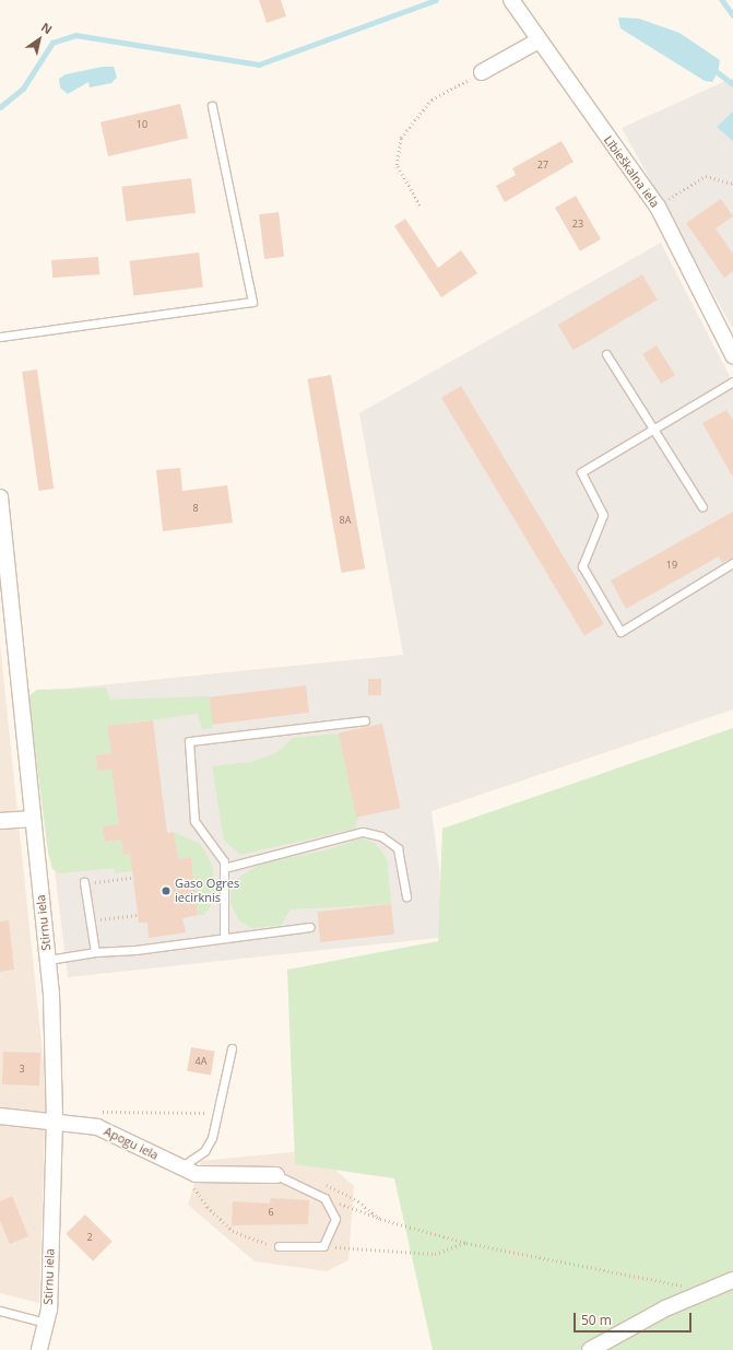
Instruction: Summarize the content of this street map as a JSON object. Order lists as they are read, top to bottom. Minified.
{"streets":{"street":["Lībieškalna iela","Stirnu iela","Apogu iela"]},"crossings":[["Stirnu iela","Apogu iela"]],"places":["Gaso Ogres iecirknis"],"house_numbers":["10","27","23","8","8A","19","4A","3","6","2"],"scale_bar":"50 m","north":"top right"}
